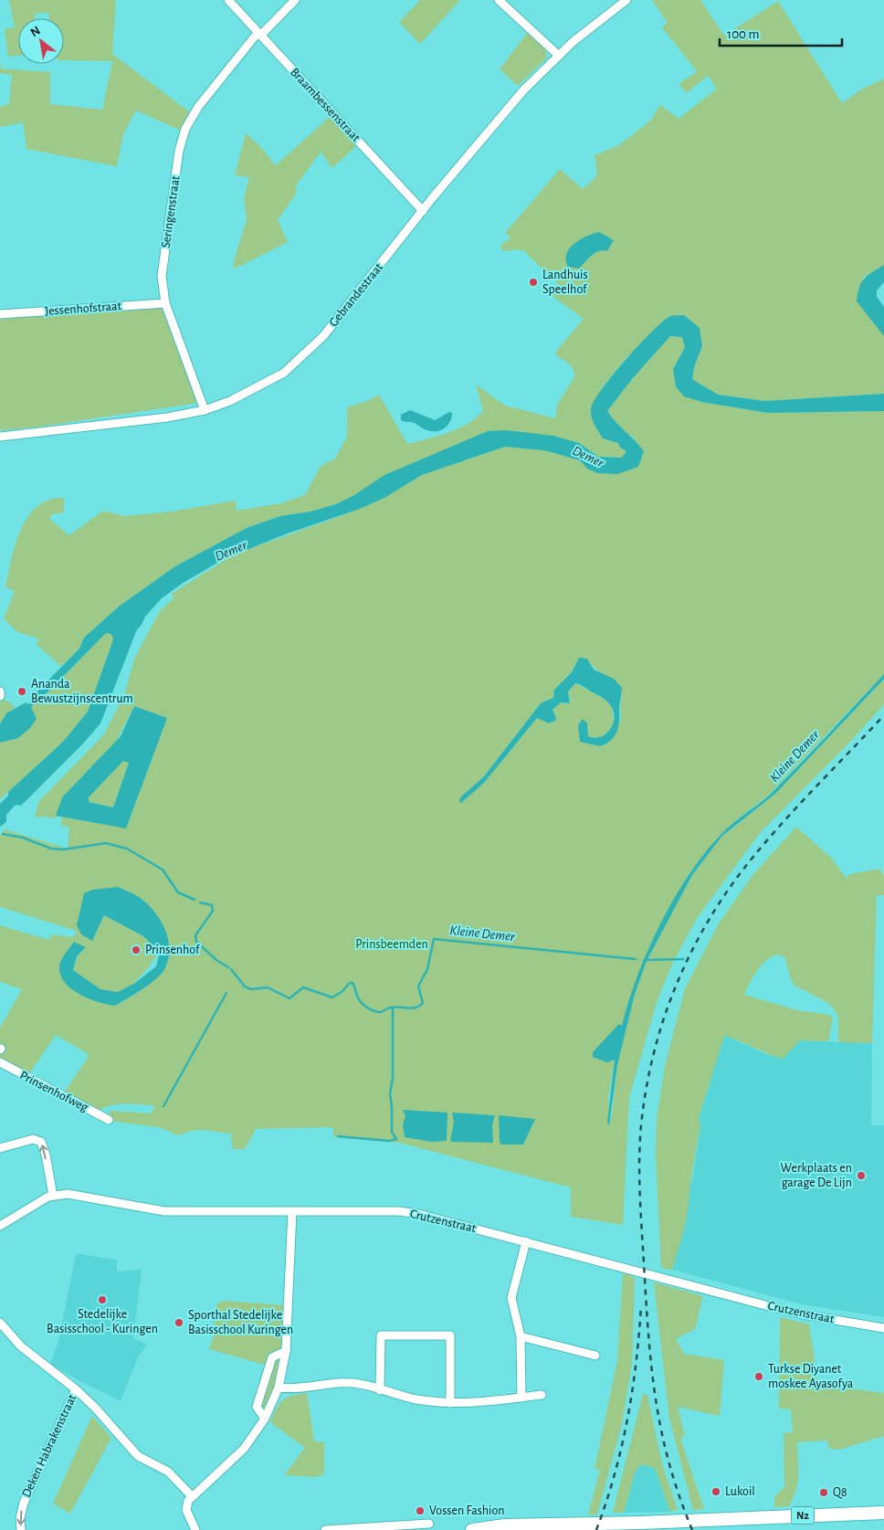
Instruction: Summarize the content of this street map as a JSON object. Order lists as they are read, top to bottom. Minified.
{"streets":{"main road":["N2"],"street":["Braambessenstraat","Seringenstraat","Gebrandestraat","Jessenhofstraat","Prinsenhofweg","Crutzenstraat","Deken Habrakenstraat"]},"crossings":[["Braambessenstraat","Seringenstraat"],["Braambessenstraat","Gebrandestraat"],["Seringenstraat","Gebrandestraat"],["Seringenstraat","Jessenhofstraat"]],"one_way":["Deken Habrakenstraat"],"water":["Demer","Kleine Demer"],"parks":["Prinsbeemden"],"places":["Landhuis Speelhof","Ananda Bewustzijnscentrum","Prinsenhof","Werkplaats en garage De Lijn","Stedelijke Basisschool - Kuringen","Sporthal Stedelijke Basisschool Kuringen","Turkse Diyanet moskee Ayasofya","Lukoil","Q8","Vossen Fashion"],"scale_bar":"100 m","north":"top left"}
